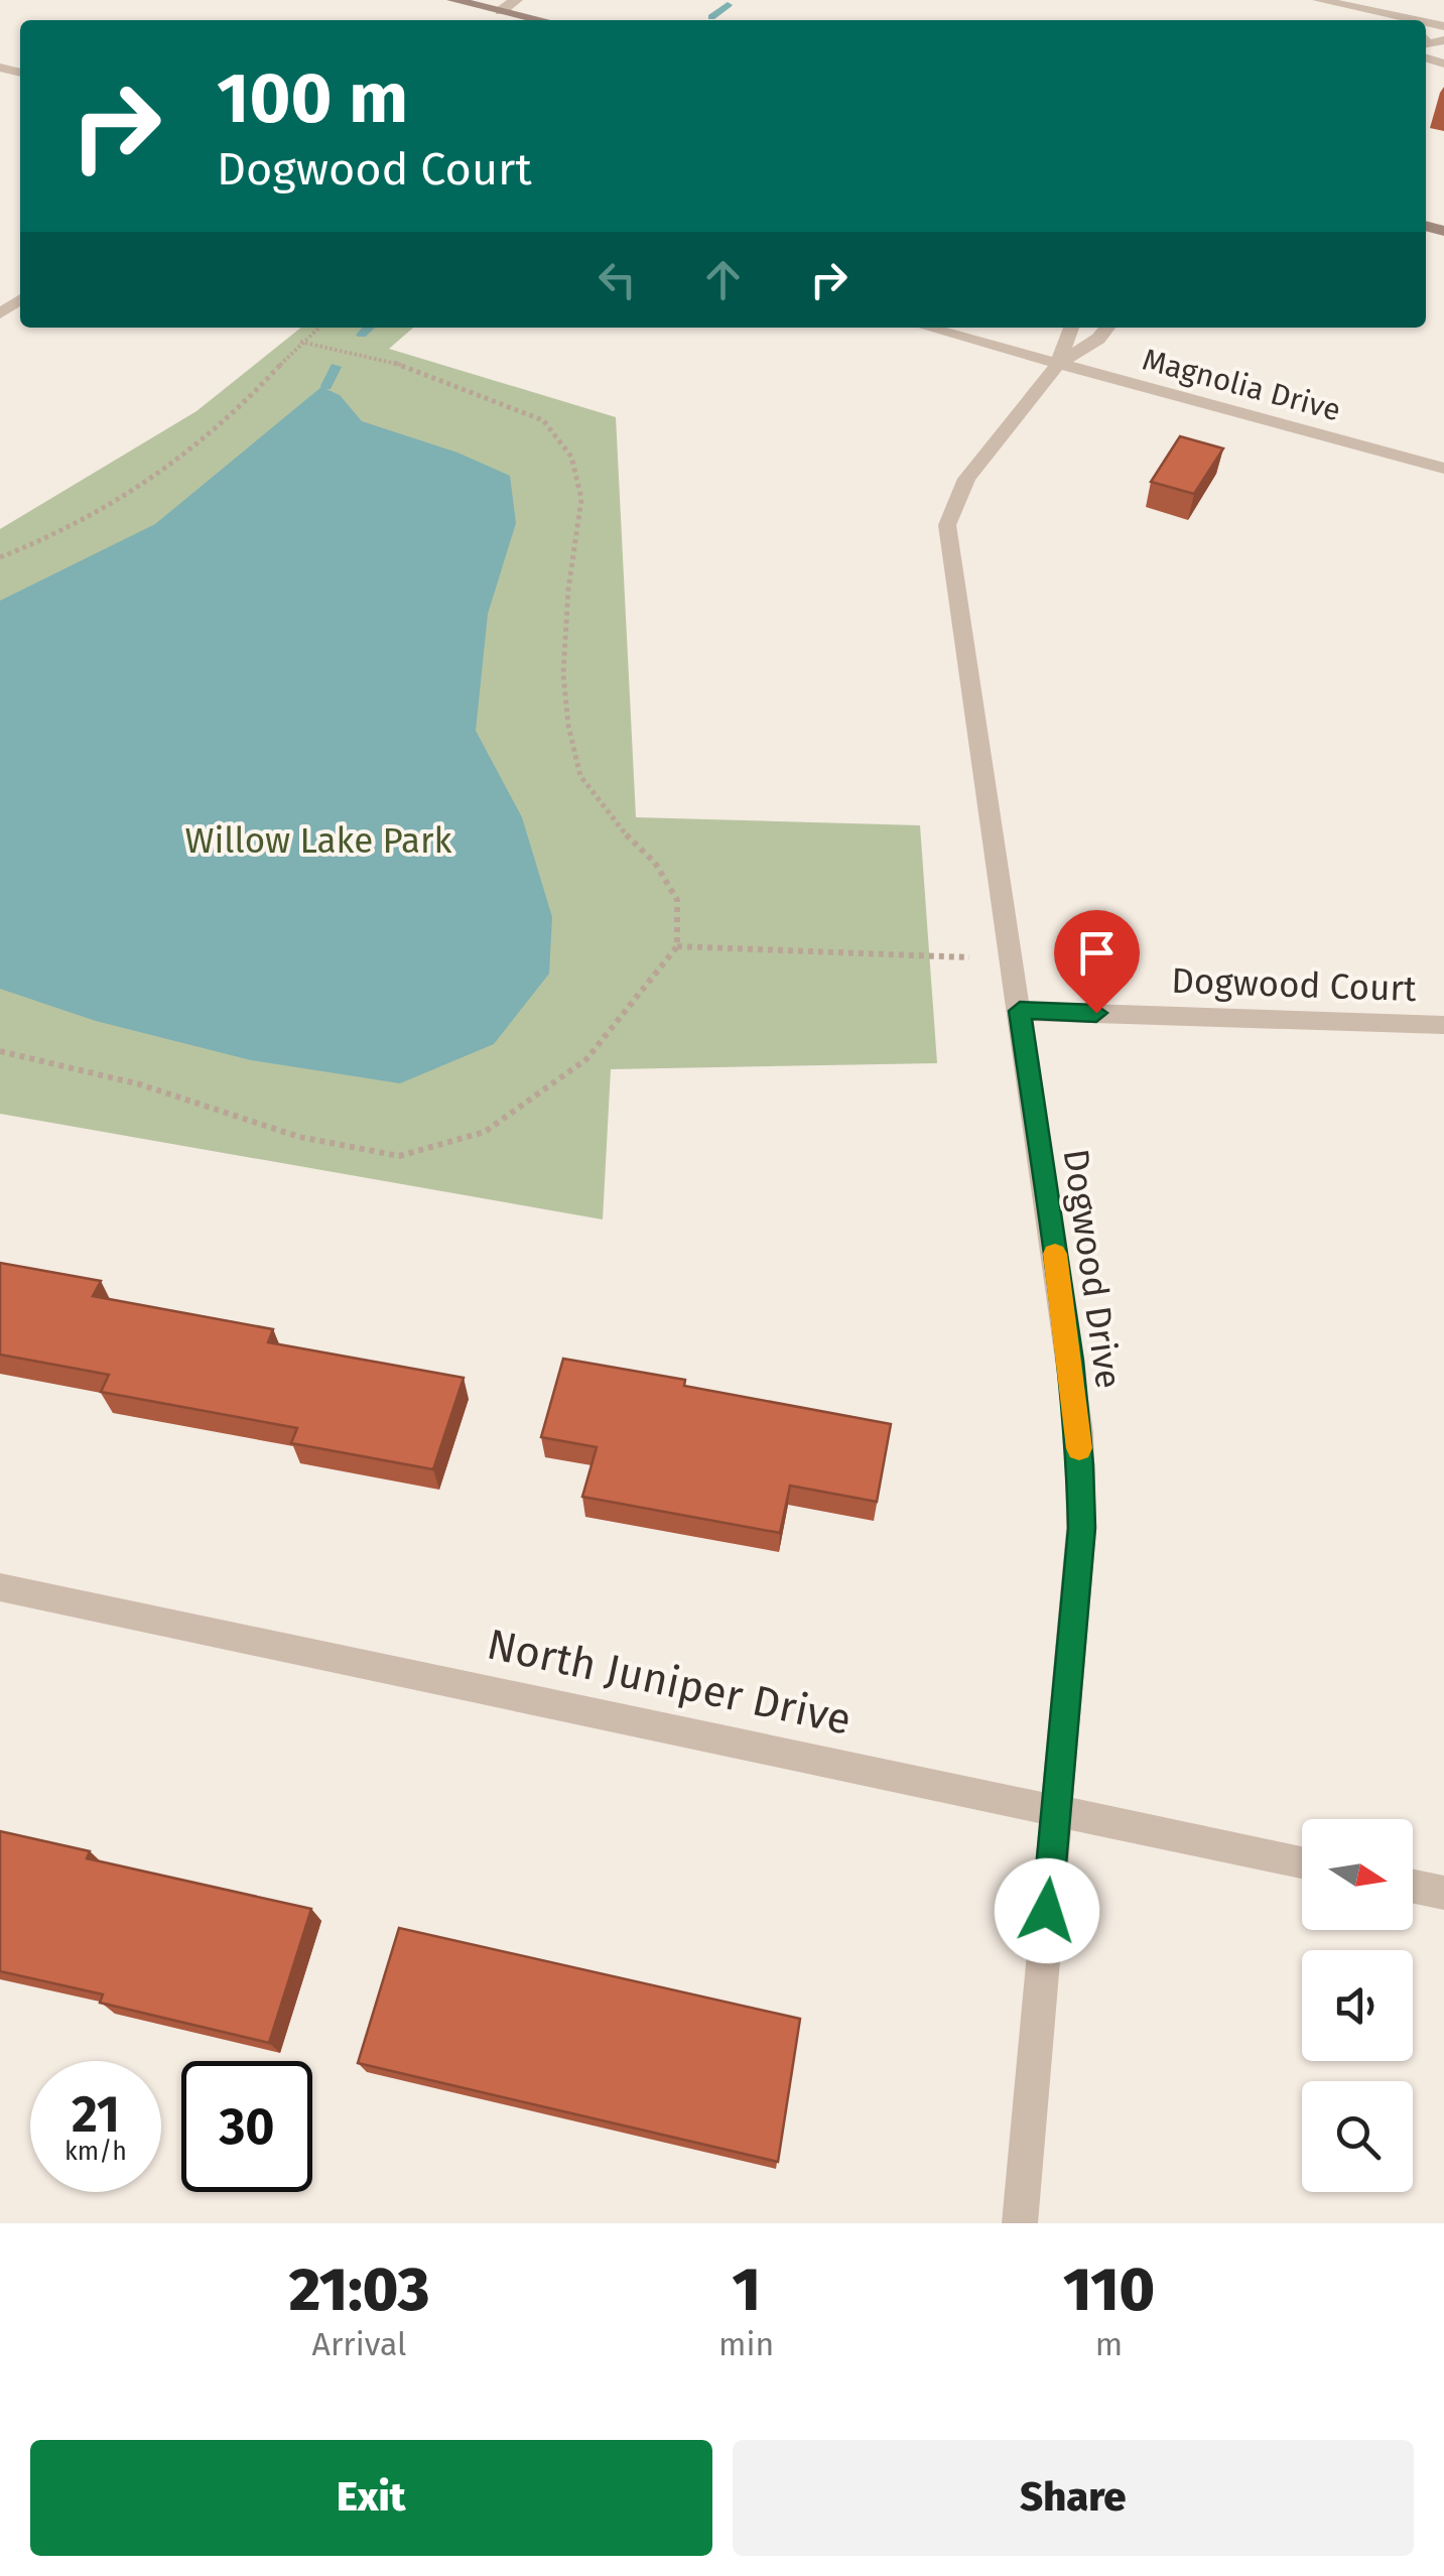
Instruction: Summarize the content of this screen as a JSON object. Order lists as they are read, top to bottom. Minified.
{"streets":{"street":["Magnolia Drive","Dogwood Court","Dogwood Drive","North Juniper Drive"]},"crossings":[["Magnolia Drive","Dogwood Drive"],["Dogwood Court","Dogwood Drive"],["Dogwood Drive","North Juniper Drive"]],"parks":["Willow Lake Park"],"north":"right","page":{"turn":["100 m","Dogwood Court"],"speed":"21 km/h","limit":"30","eta":["21:03","Arrival","1","min","110","m"],"buttons":["Exit","Share"]}}
